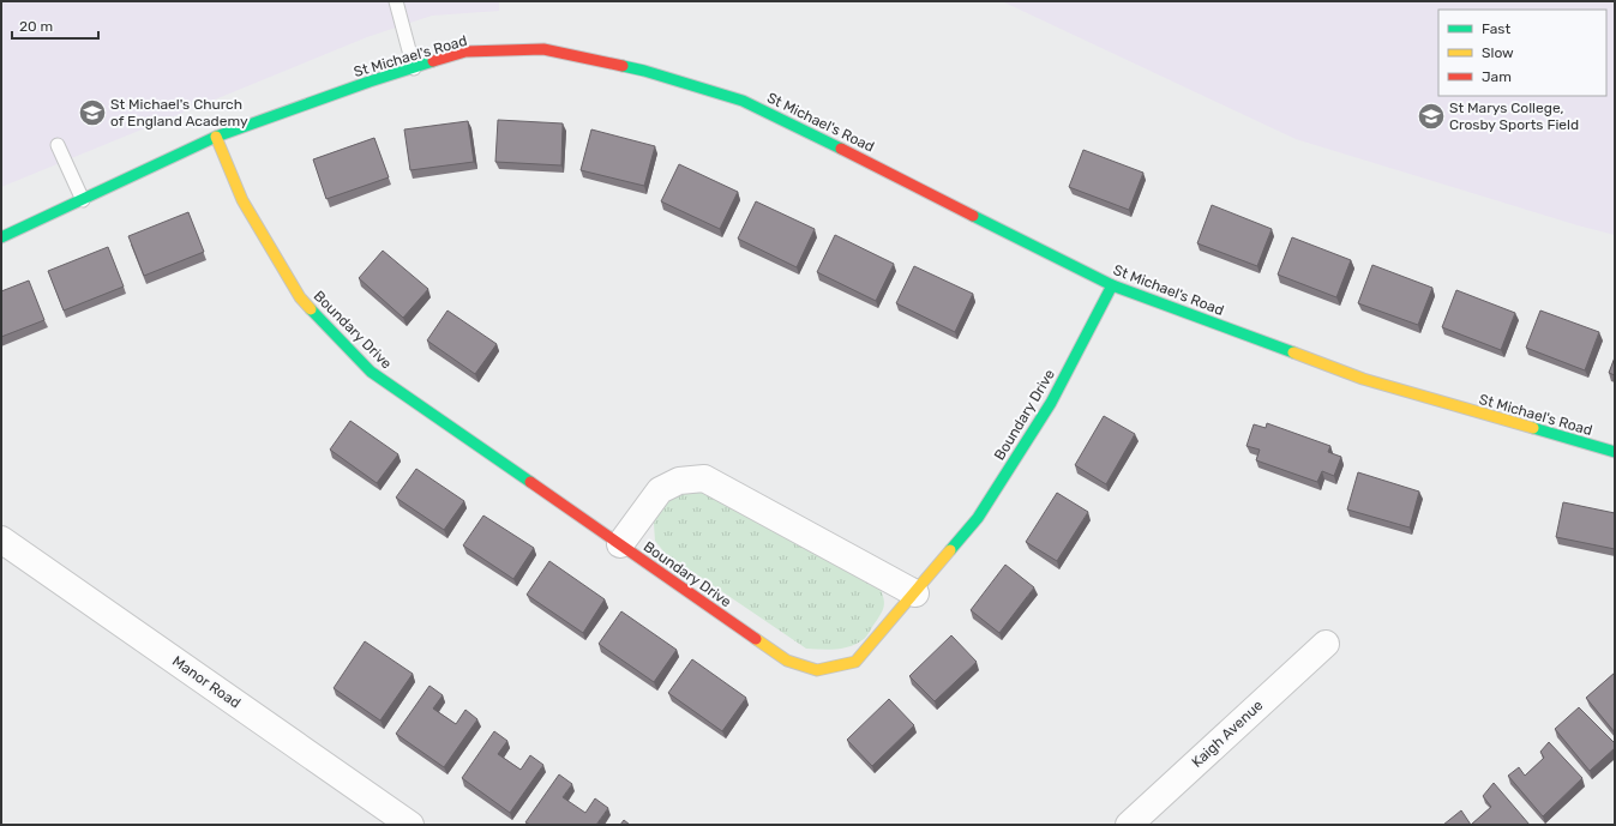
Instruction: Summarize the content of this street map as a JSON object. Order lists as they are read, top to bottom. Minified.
{"streets":{"street":["St Michael's Road","Boundary Drive","Manor Road","Kaigh Avenue"]},"crossings":[["St Michael's Road","Boundary Drive"]],"places":{"school or university":["St Michael's Church of England Academy","St Marys College, Crosby Sports Field"]},"legend":["Fast","Slow","Jam"],"scale_bar":"20 m"}
